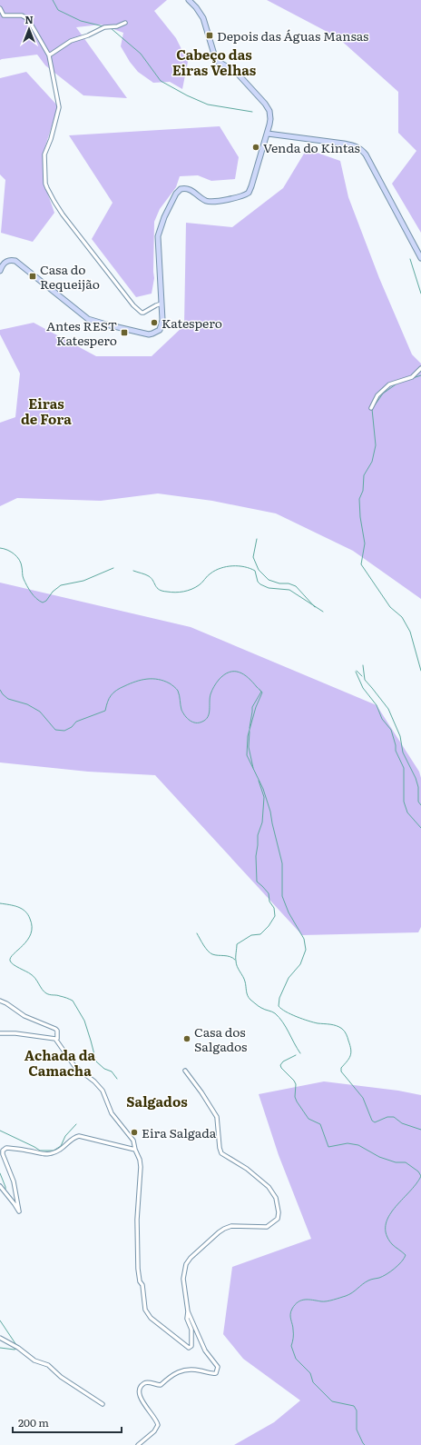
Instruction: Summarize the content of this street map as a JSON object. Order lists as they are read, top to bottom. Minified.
{"districts":["Cabeço das Eiras Velhas","Eiras de Fora","Achada da Camacha","Salgados"],"places":{"transit":["Depois das Águas Mansas","Casa do Requeijão","Antes REST Katespero"],"other":["Venda do Kintas","Katespero","Casa dos Salgados","Eira Salgada"]},"scale_bar":"200 m","north":"top"}
